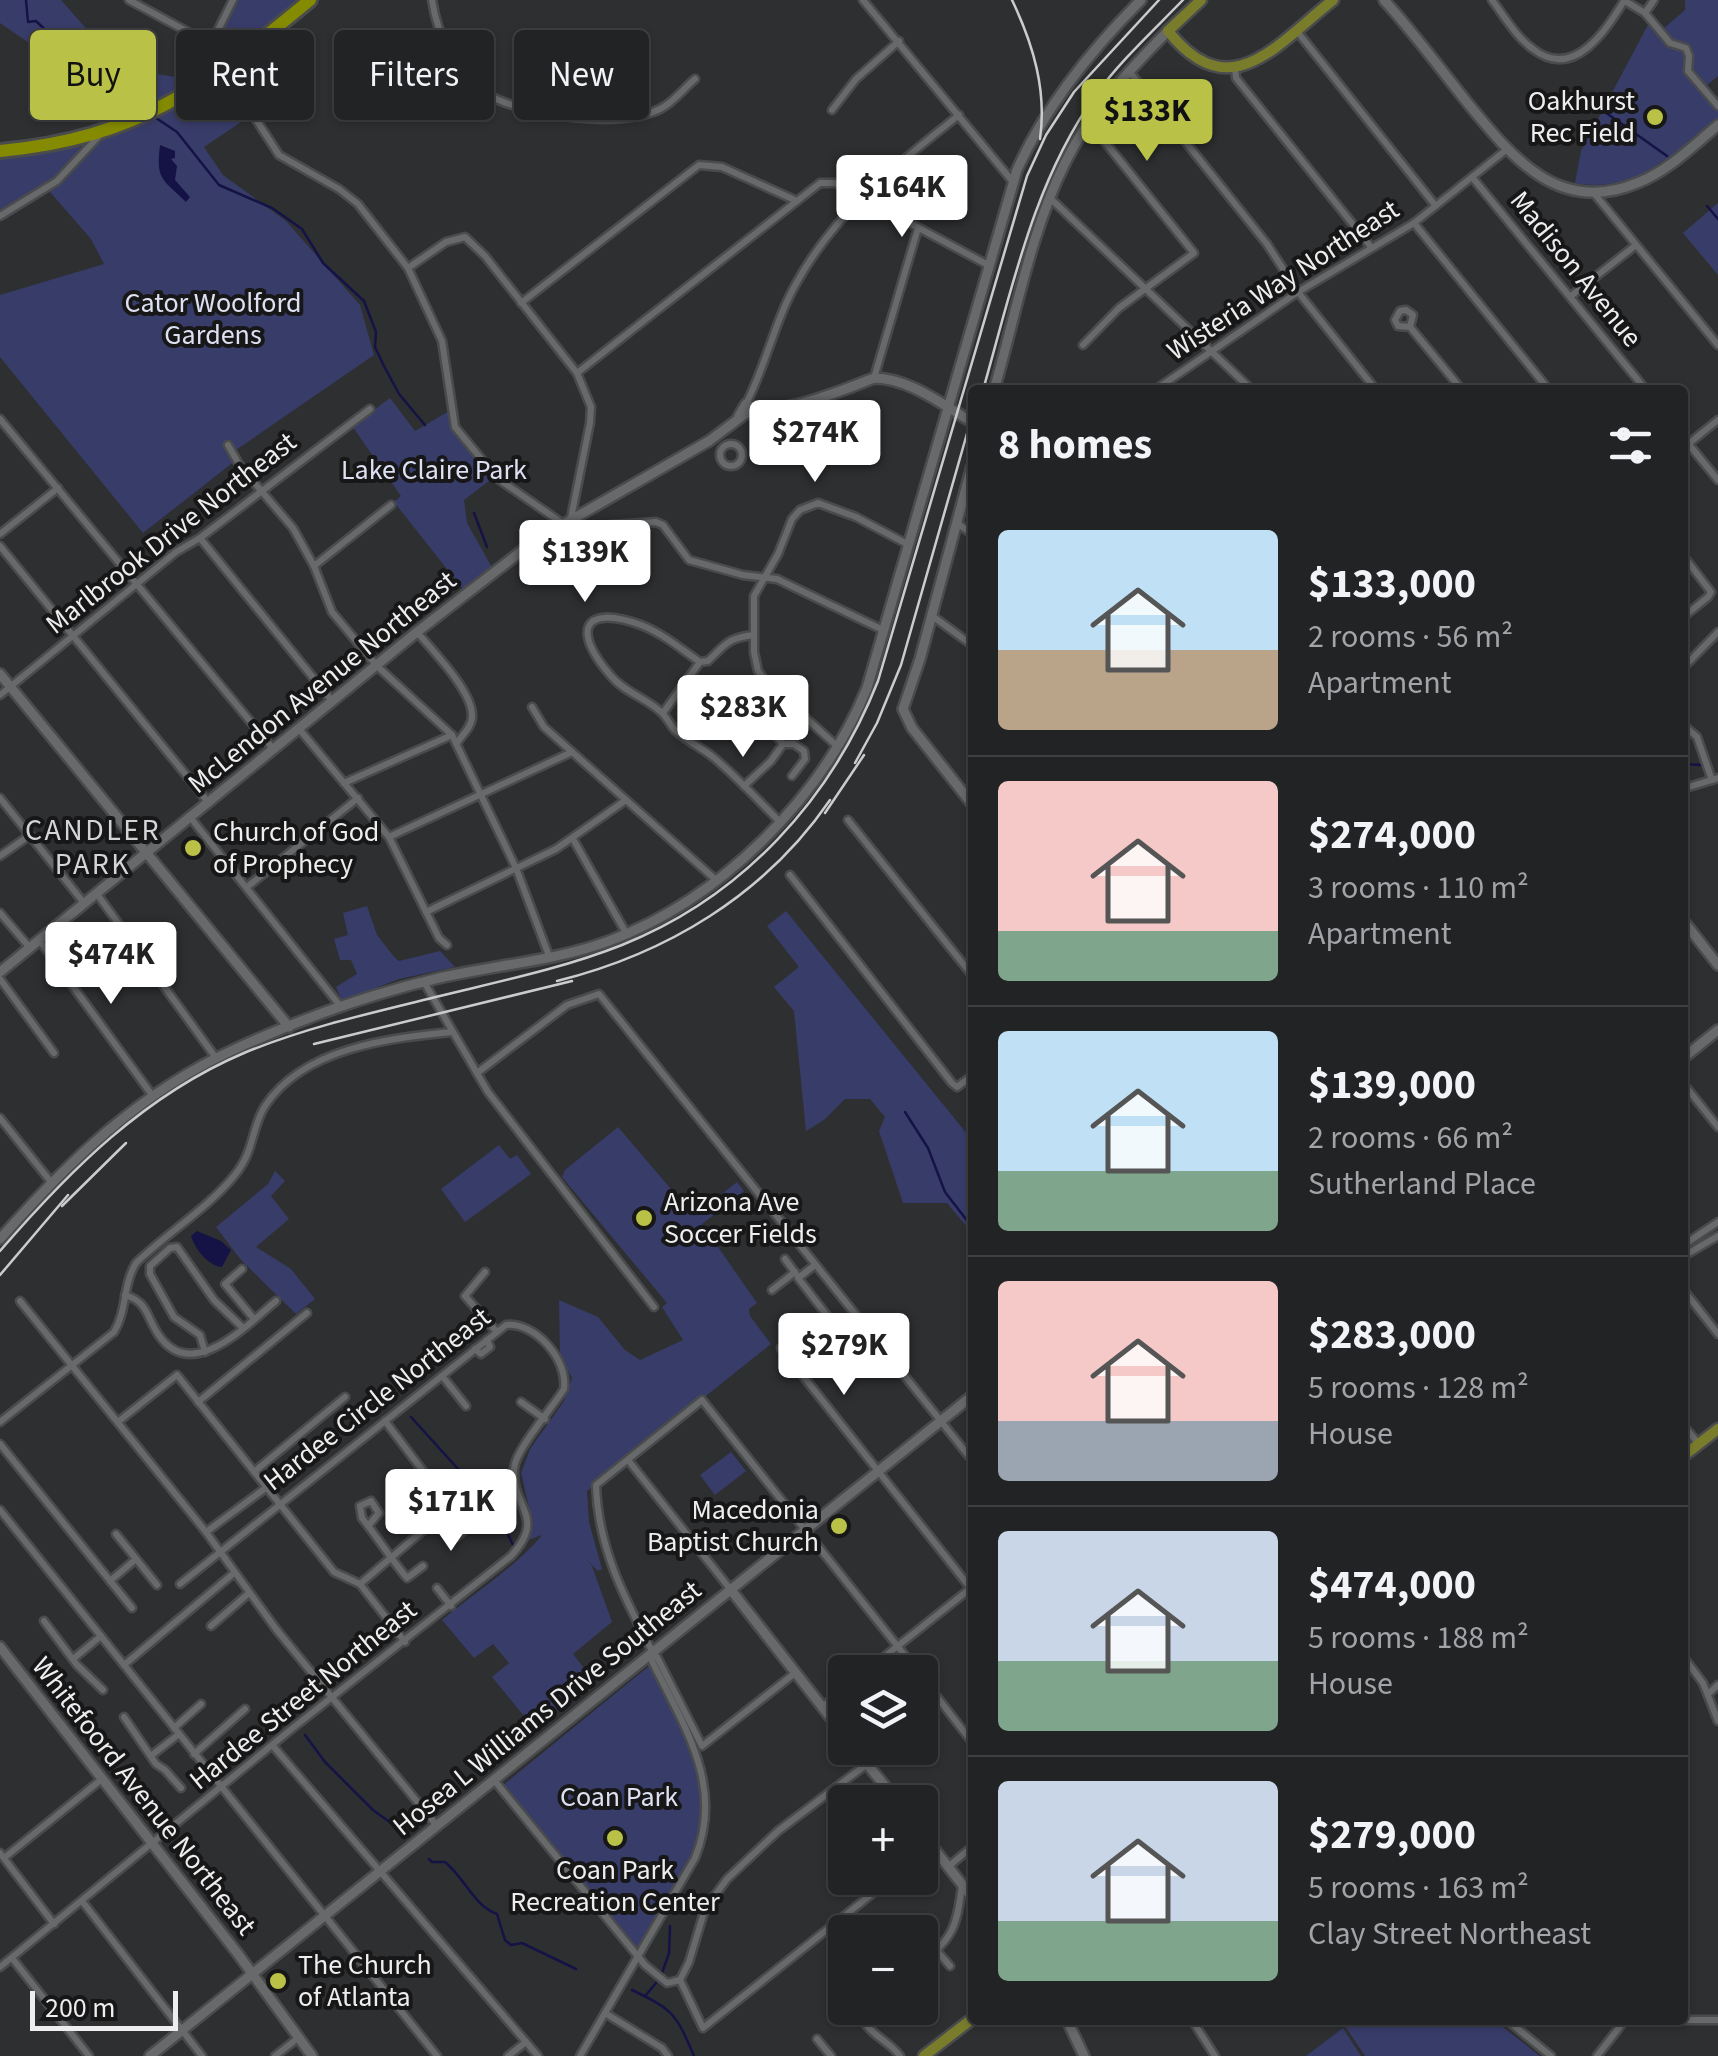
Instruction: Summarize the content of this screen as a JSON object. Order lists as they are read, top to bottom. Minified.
{"streets":{"street":["Madison Avenue","Wisteria Way Northeast","Marlbrook Drive Northeast","McLendon Avenue Northeast","Hardee Circle Northeast","Hardee Street Northeast","Hosea L Williams Drive Southeast","Whitefoord Avenue Northeast"]},"crossings":[["Madison Avenue","Wisteria Way Northeast"],["Hardee Circle Northeast","Hardee Street Northeast"],["Hardee Street Northeast","Whitefoord Avenue Northeast"],["Hosea L Williams Drive Southeast","Whitefoord Avenue Northeast"]],"districts":["CANDLER PARK"],"parks":["Cator Woolford Gardens","Lake Claire Park","Coan Park"],"places":["Oakhurst Rec Field","Church of God of Prophecy","Arizona Ave Soccer Fields","Macedonia Baptist Church","Coan Park Recreation Center","The Church of Atlanta"],"scale_bar":"200 m","page":{"chip":["Buy","Rent","Filters","New"],"price":["$133K","$164K","$274K","$139K","$283K","$474K","$279K","$171K"],"heading":"8 homes","list":[{"name":"$133,000","note":"2 rooms · 56 m² · Apartment"},{"name":"$274,000","note":"3 rooms · 110 m² · Apartment"},{"name":"$139,000","note":"2 rooms · 66 m² · Sutherland Place"},{"name":"$283,000","note":"5 rooms · 128 m² · House"},{"name":"$474,000","note":"5 rooms · 188 m² · House"},{"name":"$279,000","note":"5 rooms · 163 m² · Clay Street Northeast"}],"map_buttons":["+","−"],"scale":"200 m"}}
